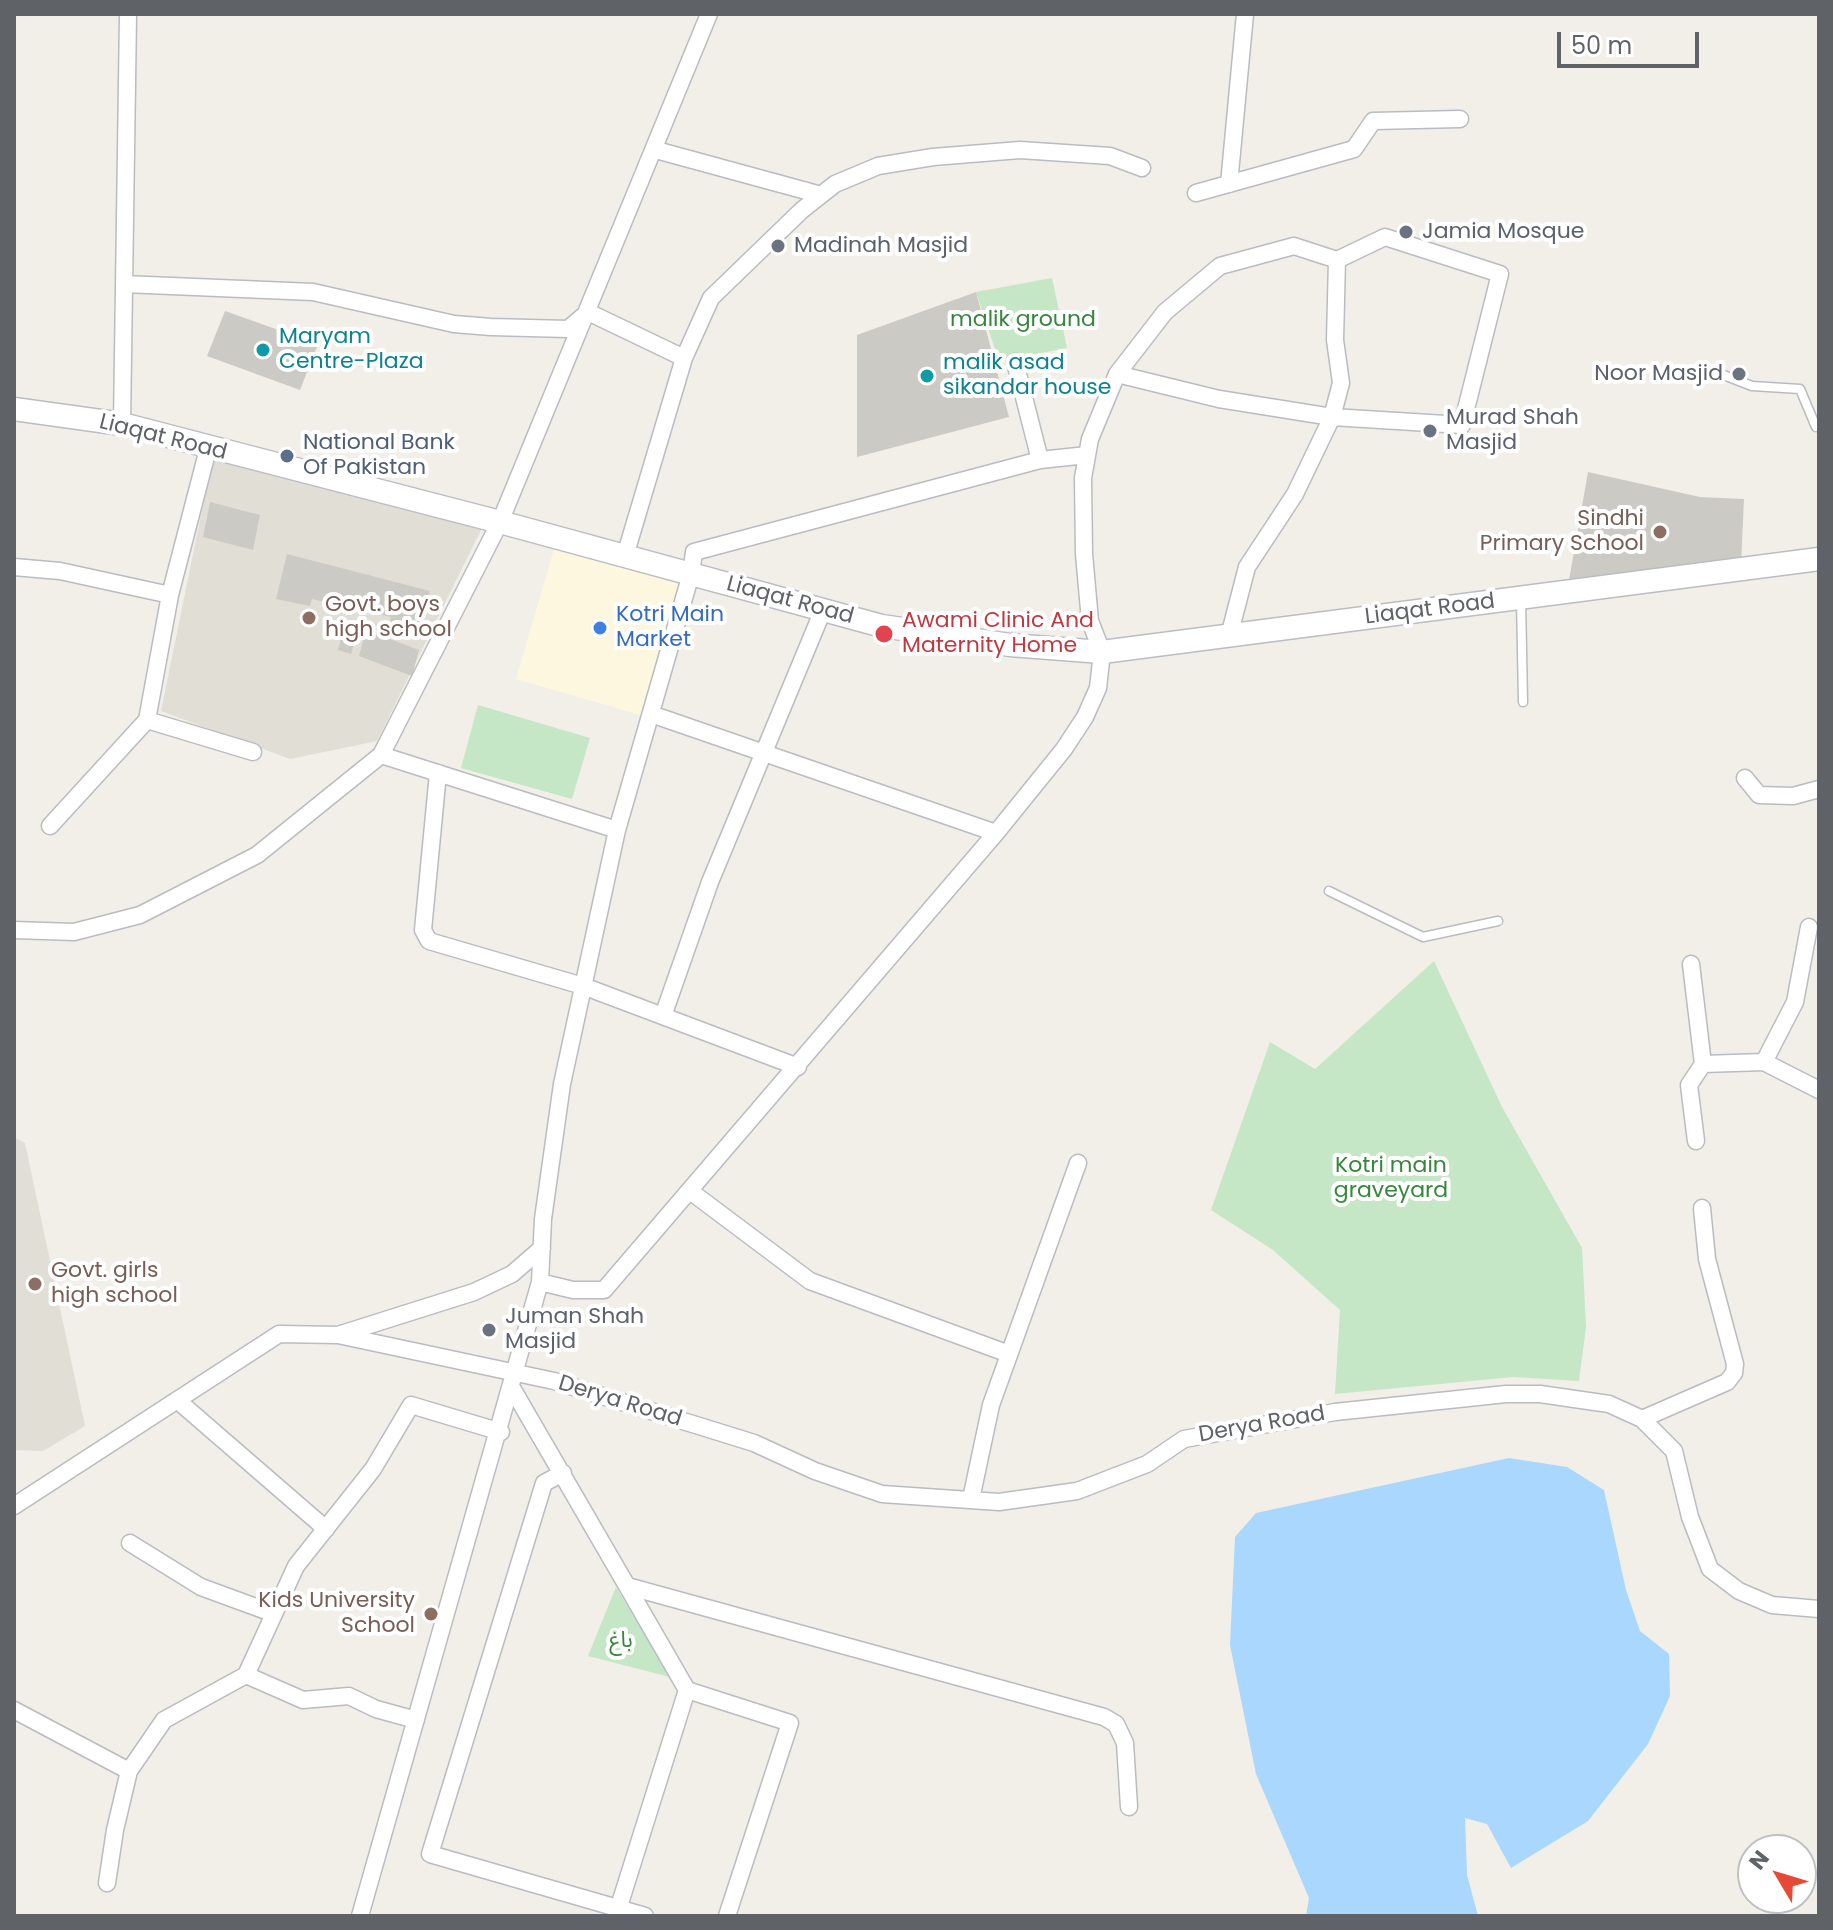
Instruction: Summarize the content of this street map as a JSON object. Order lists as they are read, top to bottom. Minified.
{"streets":{"street":["Liaqat Road","Derya Road"]},"parks":["malik ground","Kotri main graveyard","باغ"],"places":["Jamia Mosque","Madinah Masjid","Maryam Centre-Plaza","Noor Masjid","malik asad sikandar house","Murad Shah Masjid","National Bank Of Pakistan","Sindhi Primary School","Govt. boys high school","Kotri Main Market","Awami Clinic And Maternity Home","Govt. girls high school","Juman Shah Masjid","Kids University School"],"scale_bar":"50 m","north":"top left"}
